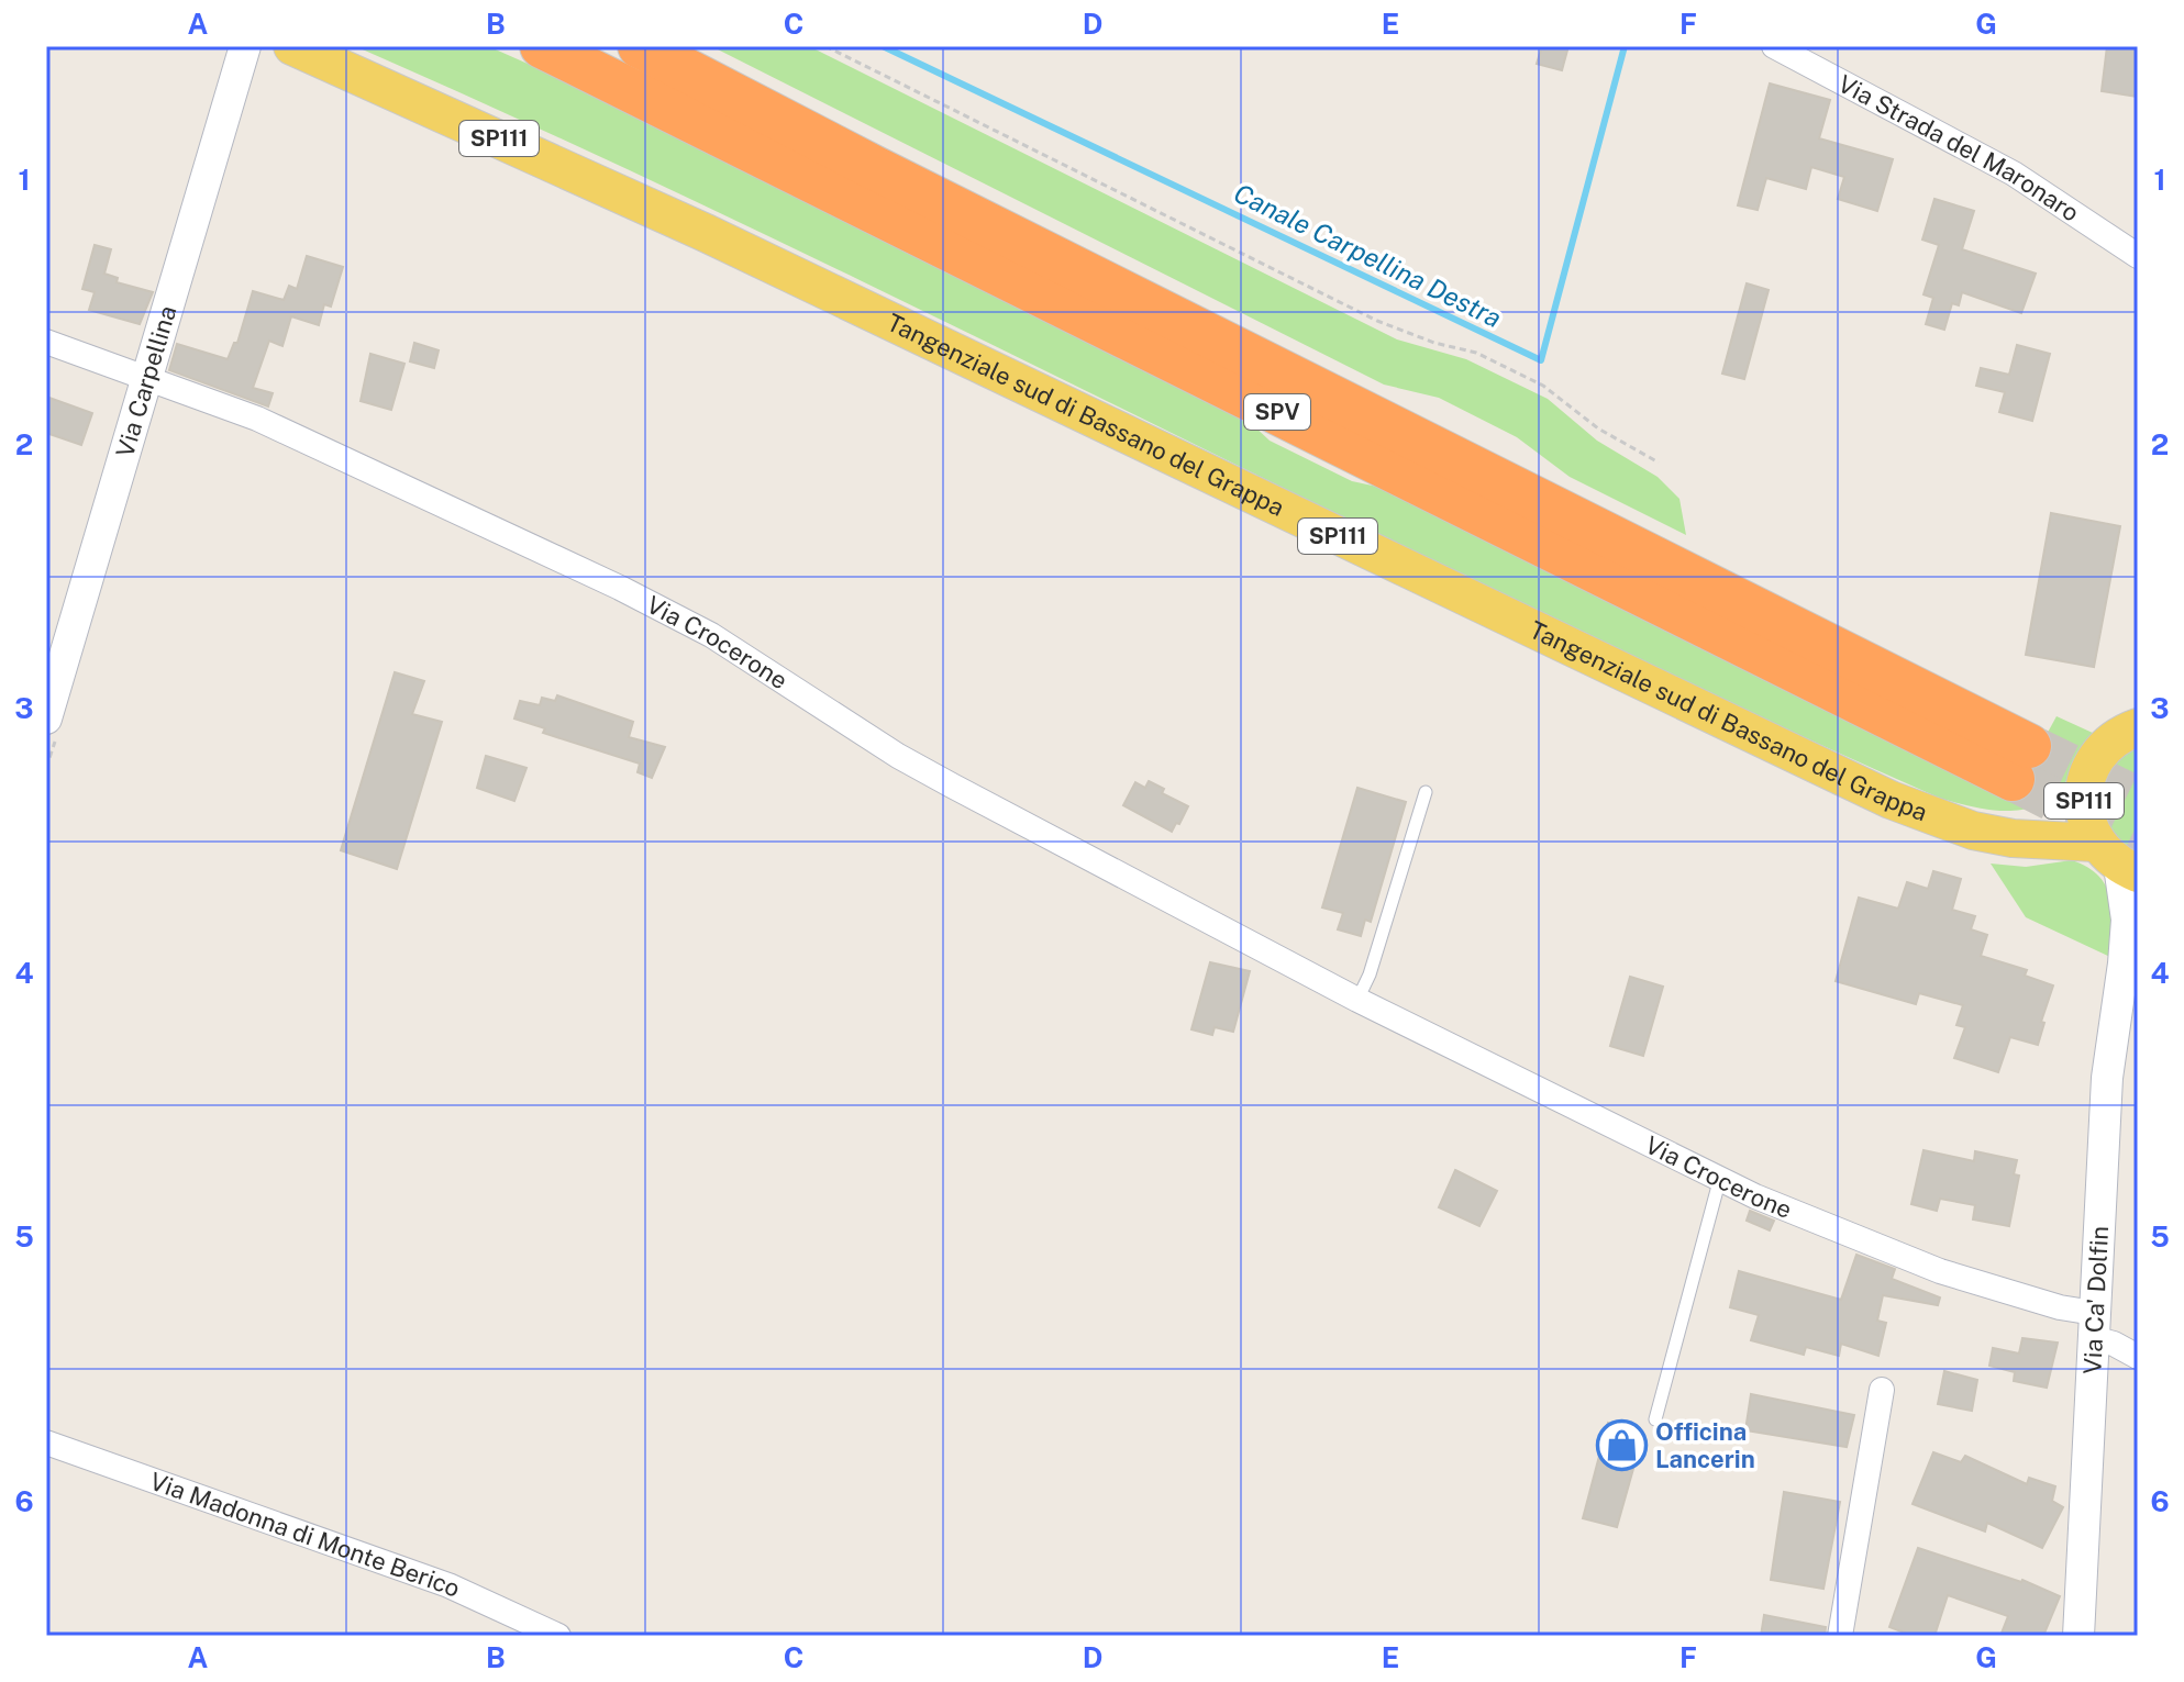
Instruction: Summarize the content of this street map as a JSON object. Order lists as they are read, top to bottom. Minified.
{"streets":{"highway":["SPV"],"main road":["SP111","Tangenziale sud di Bassano del Grappa"],"street":["Via Strada del Maronaro","Via Carpellina","Via Crocerone","Via Ca' Dolfin","Via Madonna di Monte Berico"]},"crossings":[["SP111","Tangenziale sud di Bassano del Grappa"],["SP111","Via Ca' Dolfin"],["Via Carpellina","Via Crocerone"],["Tangenziale sud di Bassano del Grappa","Via Ca' Dolfin"],["Via Crocerone","Via Ca' Dolfin"]],"water":["Canale Carpellina Destra"],"places":{"shop":["Officina Lancerin"]},"grid":{"columns":["A","B","C","D","E","F","G"],"rows":["1","2","3","4","5","6"]}}
